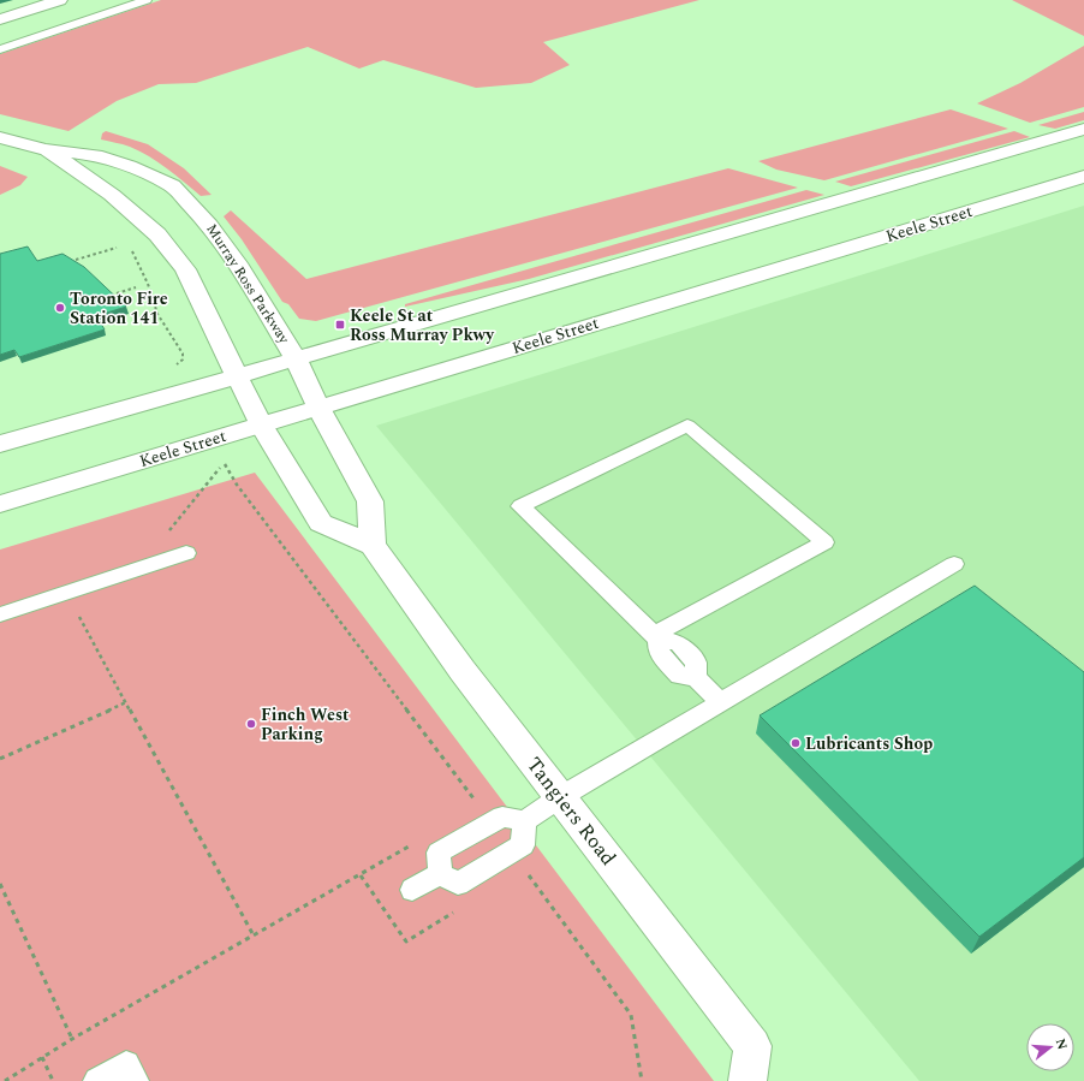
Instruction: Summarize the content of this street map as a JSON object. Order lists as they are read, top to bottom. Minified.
{"streets":{"main road":["Keele Street","Murray Ross Parkway","Tangiers Road"]},"crossings":[["Keele Street","Murray Ross Parkway"]],"places":{"other":["Toronto Fire Station 141","Finch West Parking","Lubricants Shop"],"transit":["Keele St at Ross Murray Pkwy"]},"north":"right"}
